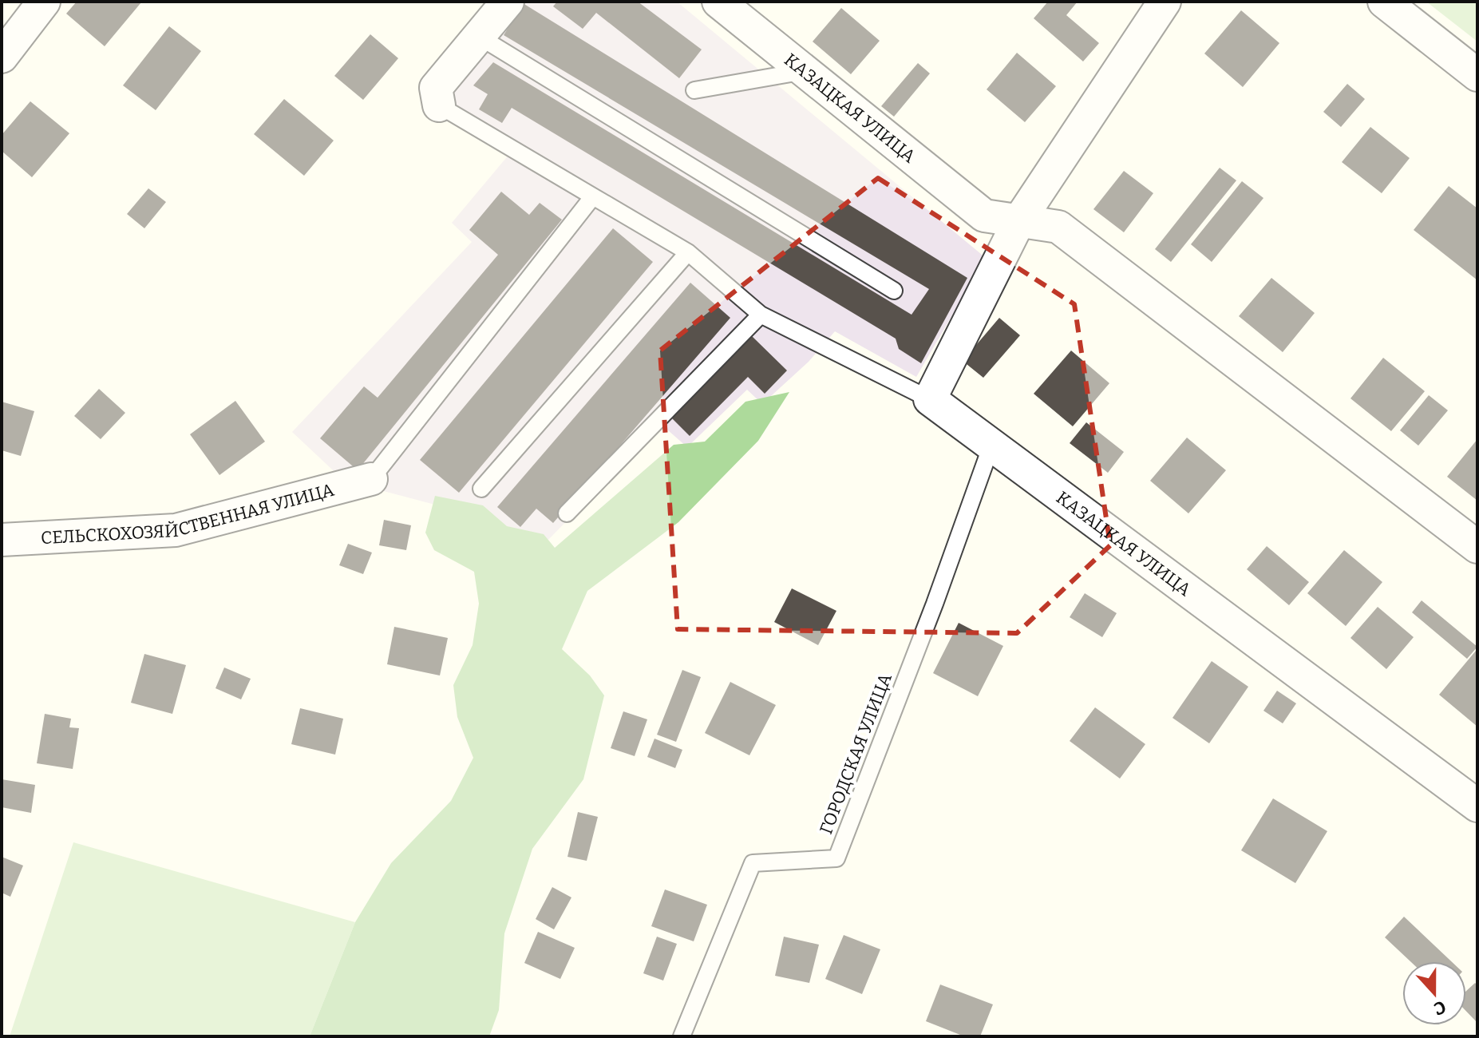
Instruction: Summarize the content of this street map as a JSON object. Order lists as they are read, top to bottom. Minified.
{"streets":{"street":["КАЗАЦКАЯ УЛИЦА","СЕЛЬСКОХОЗЯЙСТВЕННАЯ УЛИЦА"],"lane":["ГОРОДСКАЯ УЛИЦА"]},"crossings":[["КАЗАЦКАЯ УЛИЦА","ГОРОДСКАЯ УЛИЦА"]],"north":"bottom"}
